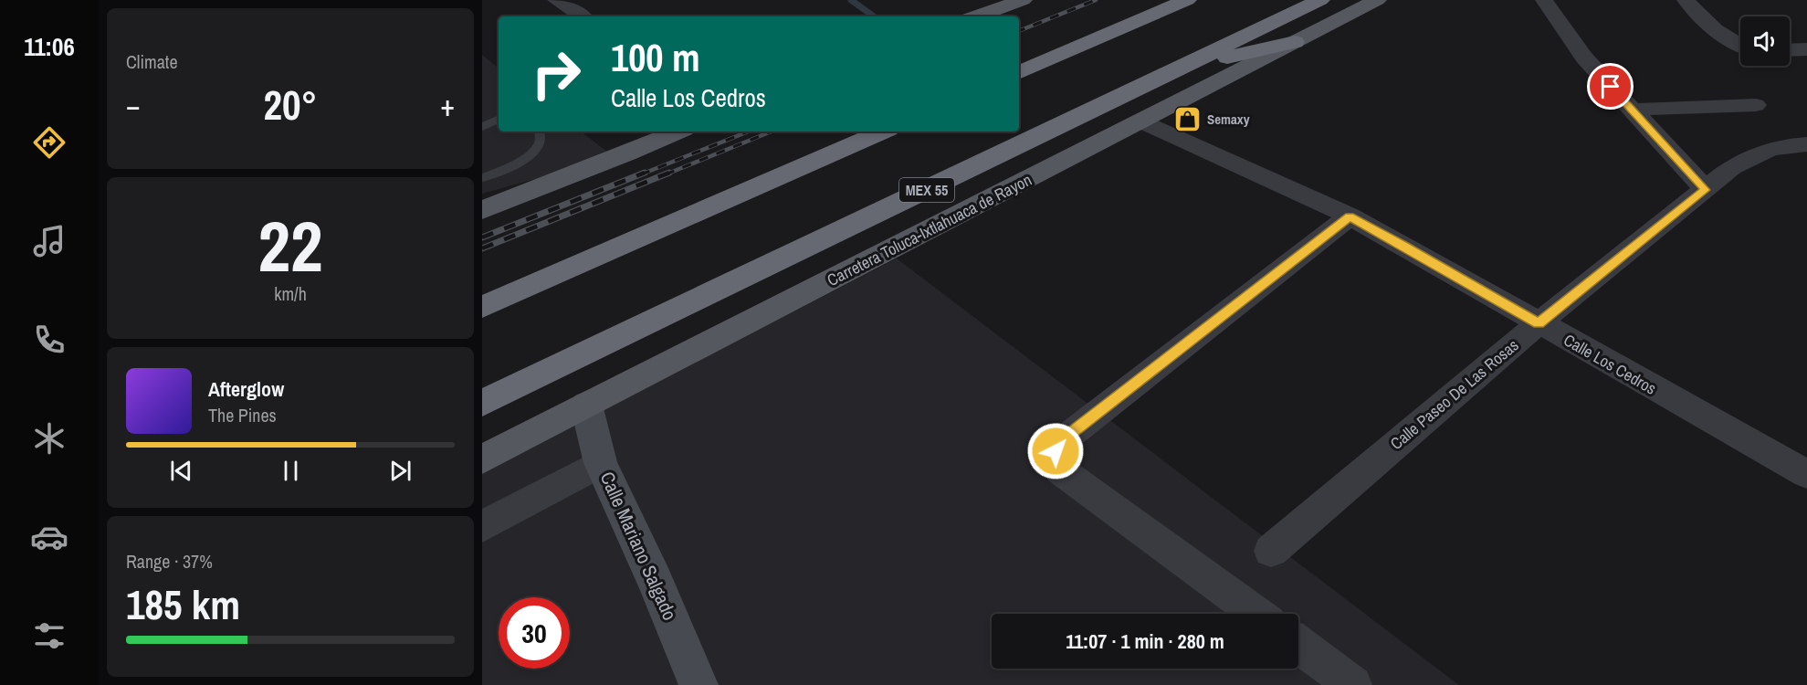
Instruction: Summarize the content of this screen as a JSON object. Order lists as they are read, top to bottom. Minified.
{"streets":{"highway":["MEX 55"],"main road":["Carretera Toluca-Ixtlahuaca de Rayon"],"street":["Calle Los Cedros","Calle Paseo De Las Rosas","Calle Mariano Salgado"]},"crossings":[["Carretera Toluca-Ixtlahuaca de Rayon","Calle Los Cedros"],["Carretera Toluca-Ixtlahuaca de Rayon","Calle Mariano Salgado"],["Calle Los Cedros","Calle Paseo De Las Rosas"]],"places":{"shop":["Semaxy"]},"page":{"tabs":"11:06","tile":["Climate",["22","km/h"],["Range · 37%","185 km"]],"turn":["100 m","Calle Los Cedros"],"heat":["−","20°","+"],"song":["Afterglow","The Pines"],"limit":"30","trip":"11:07 · 1 min · 280 m"}}
